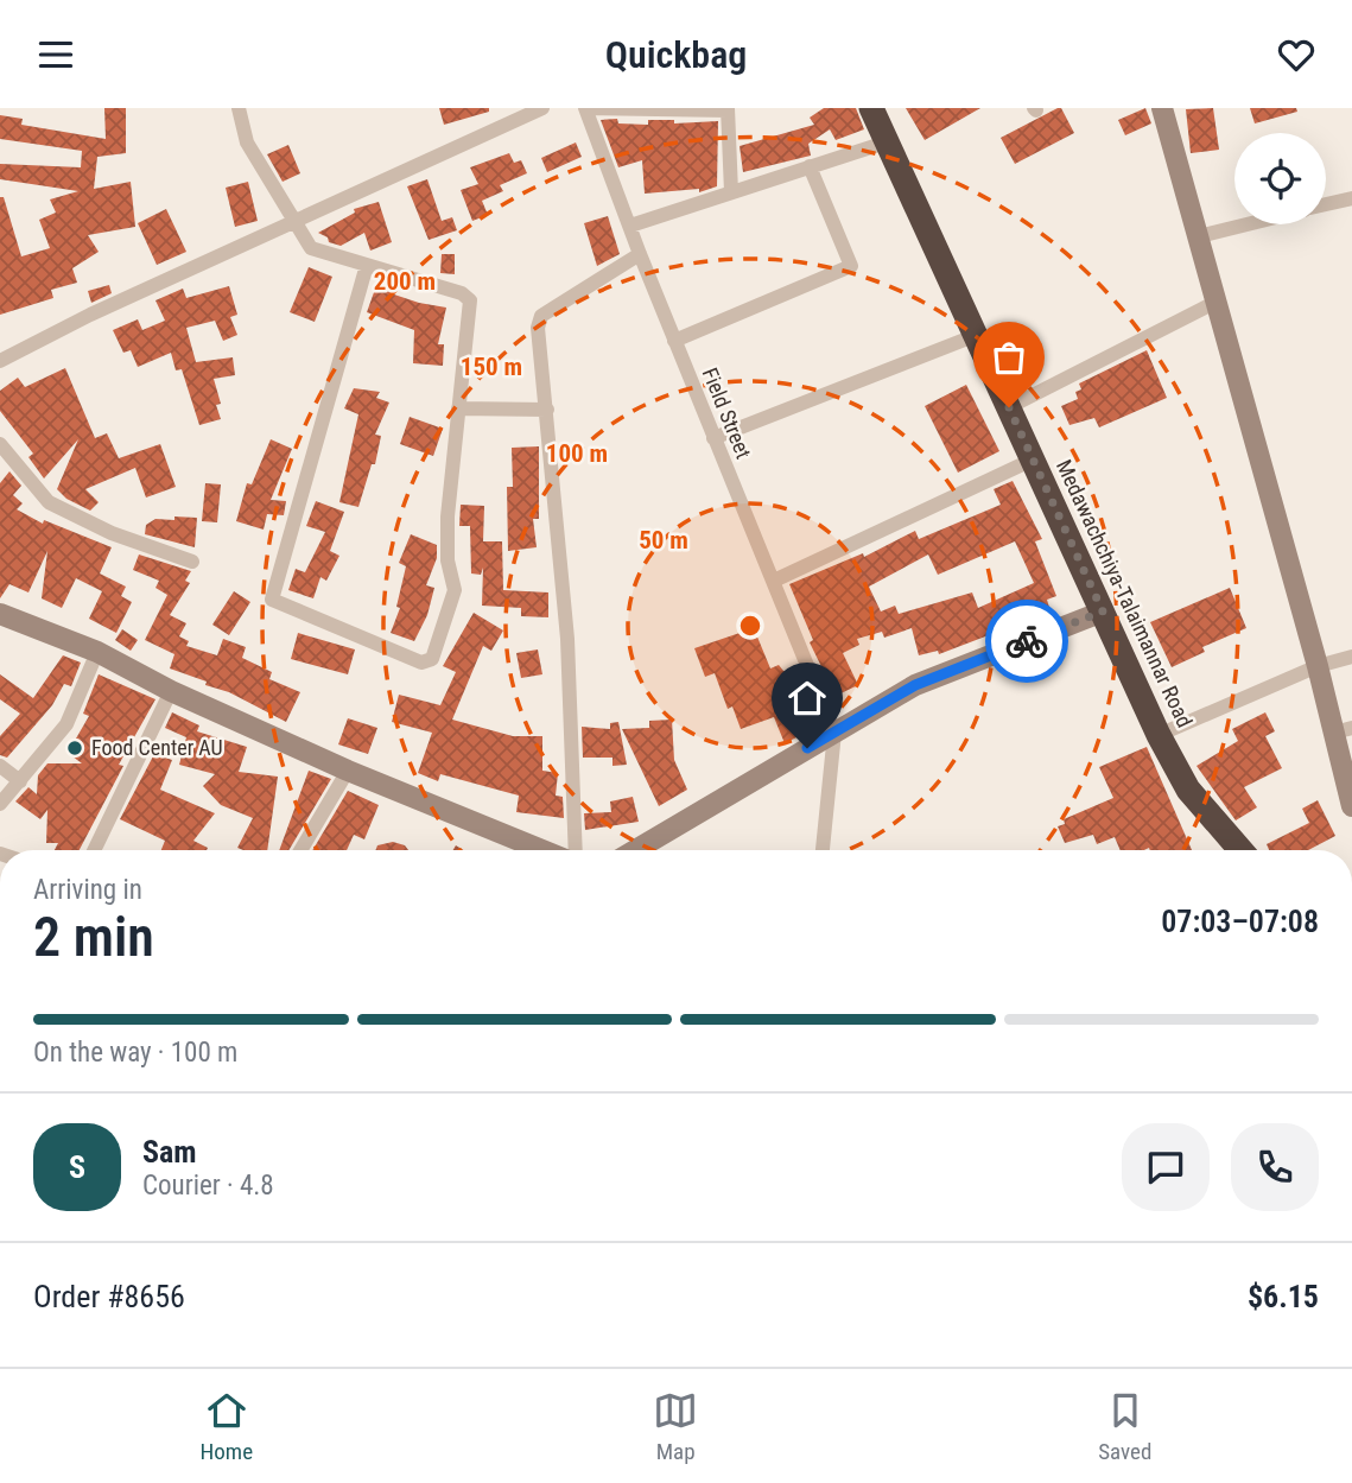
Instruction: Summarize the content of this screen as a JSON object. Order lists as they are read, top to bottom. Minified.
{"streets":{"highway":["Medawachchiya-Talaimannar Road"],"street":["Field Street"]},"places":["Food Center AU"],"page":{"header":"Quickbag","heading":["2 min","Arriving in","07:03–07:08"],"panel":["Sam","Courier · 4.8","Order #8656","$6.15"],"bar":"On the way · 100 m","round":"S","tabs":["Home","Map","Saved"]},"rings":["200 m","150 m","100 m","50 m"]}
